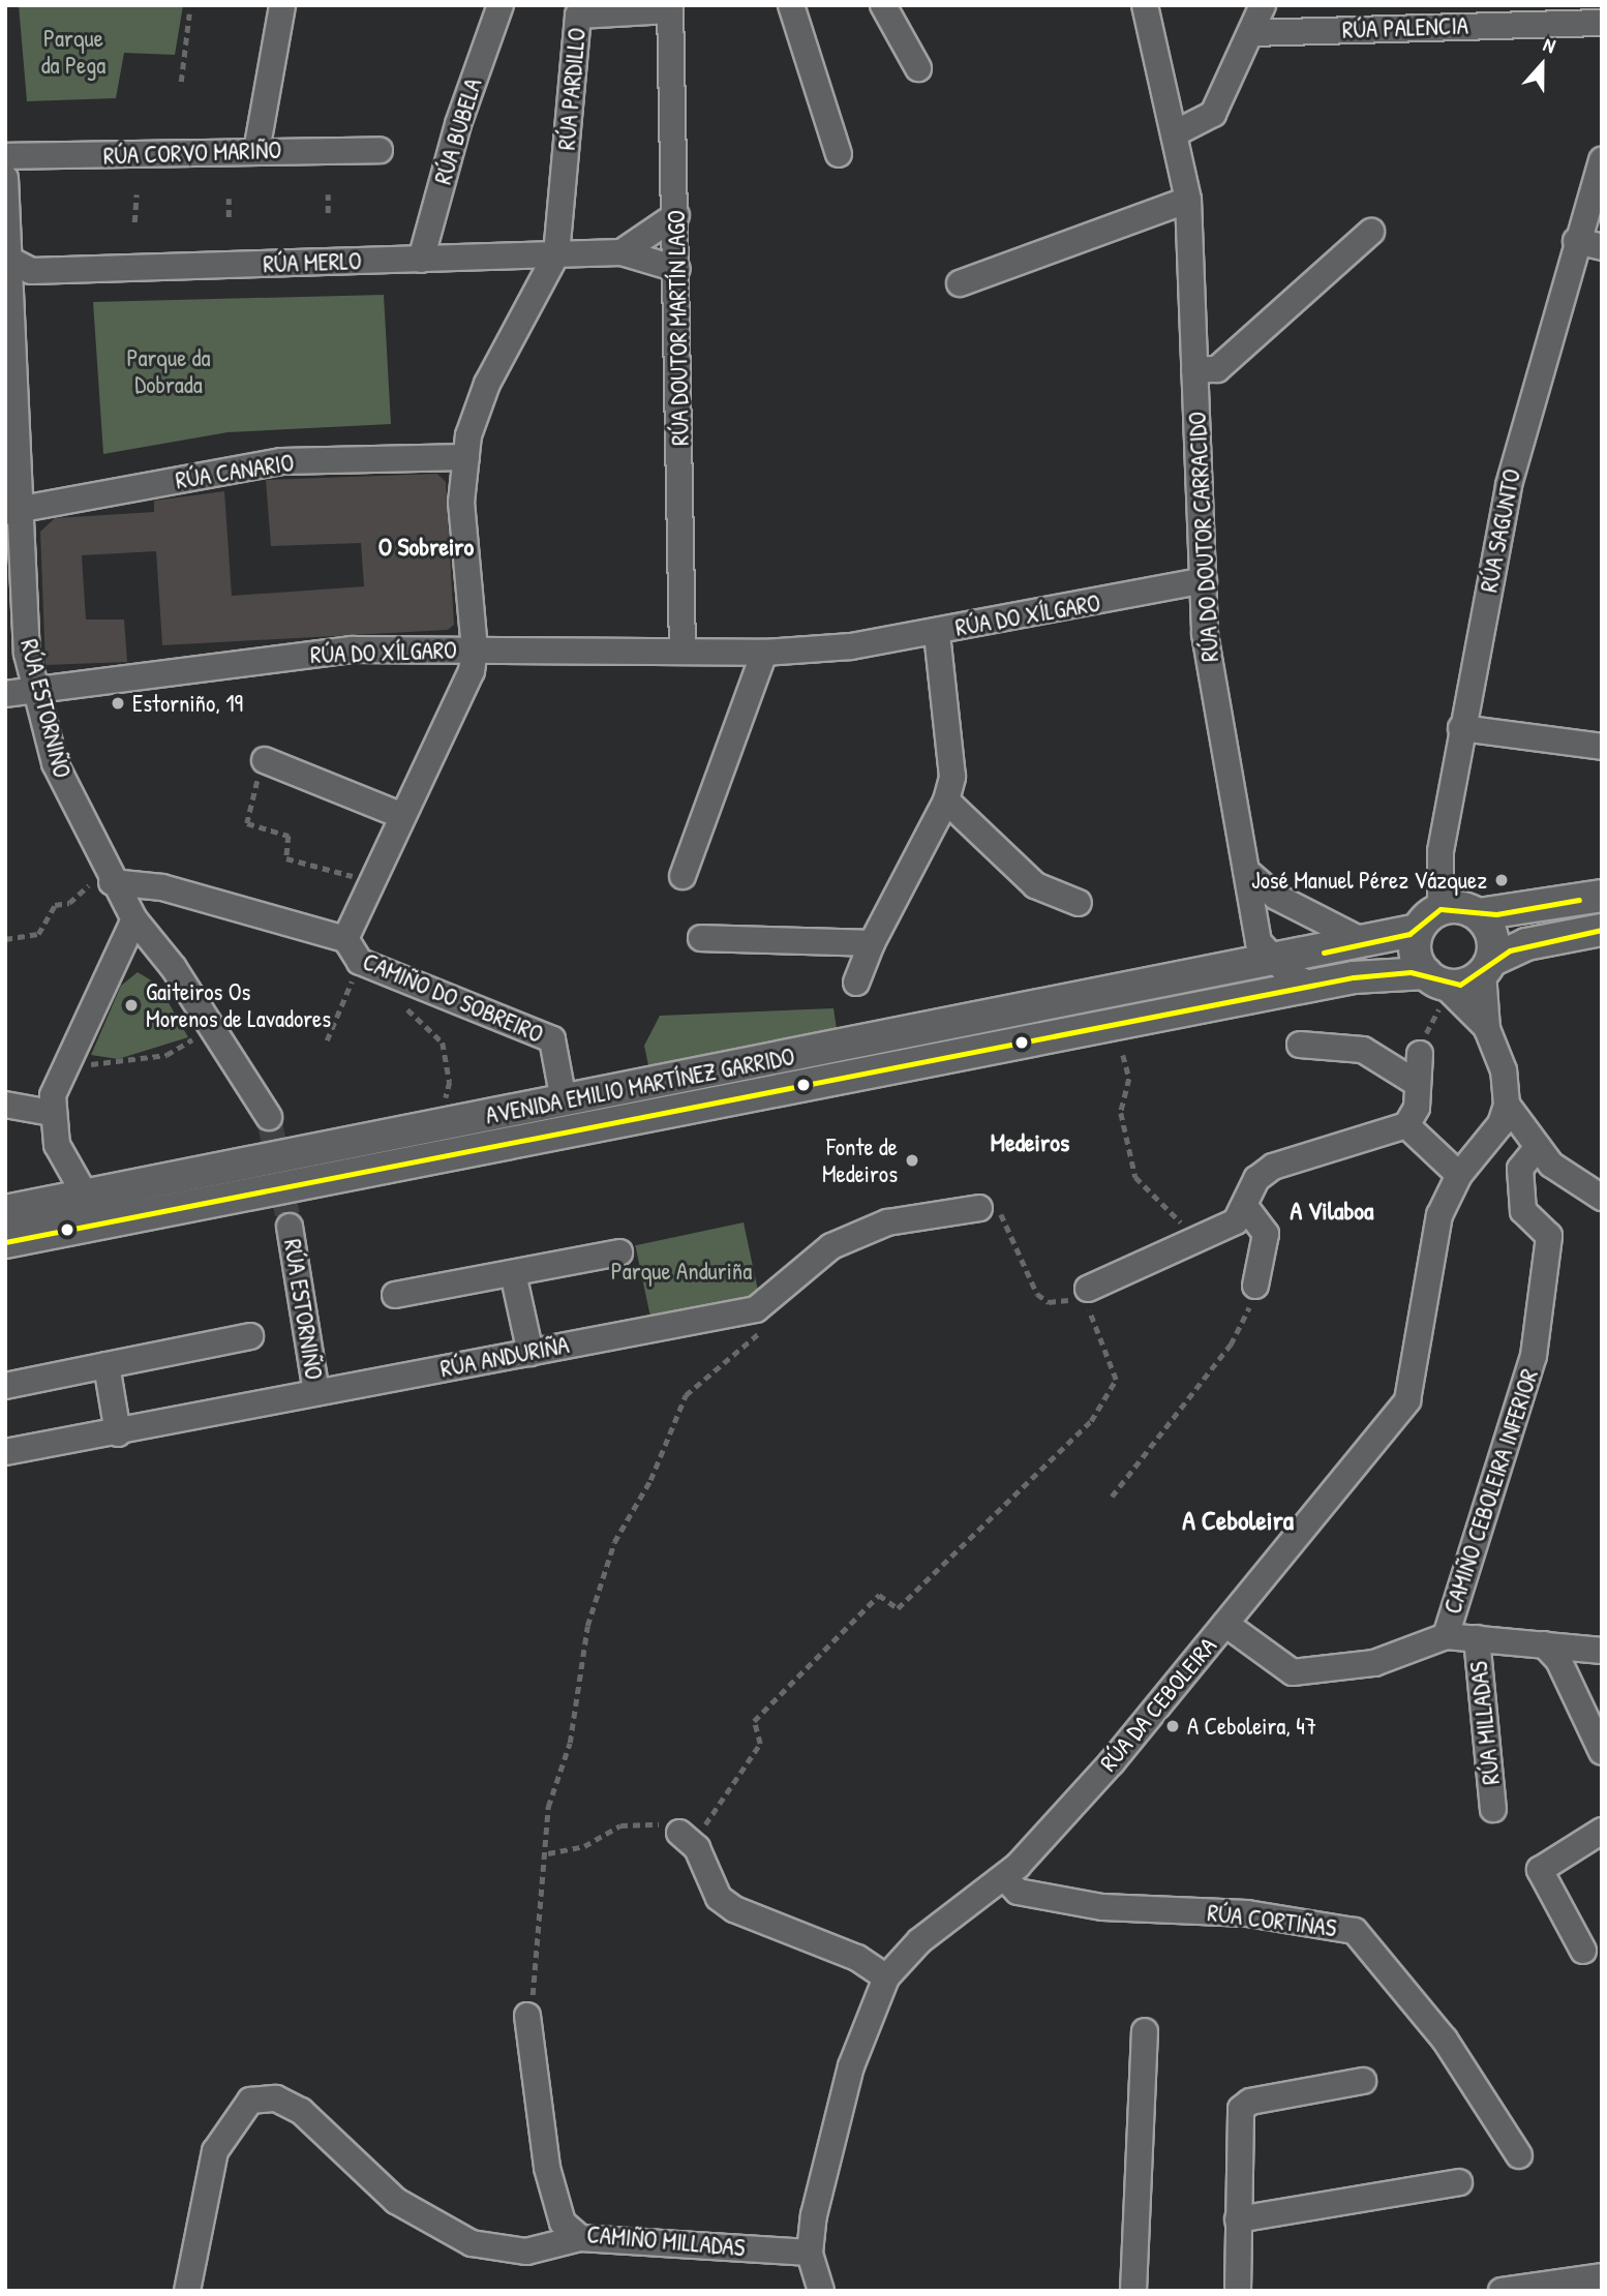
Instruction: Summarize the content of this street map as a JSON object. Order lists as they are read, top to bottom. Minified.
{"streets":{"main road":["AVENIDA EMILIO MARTÍNEZ GARRIDO"],"street":["RÚA PALENCIA","RÚA PARDILLO","RÚA BUBELA","RÚA CORVO MARIÑO","RÚA MERLO","RÚA DOUTOR MARTÍN LAGO","RÚA CANARIO","RÚA SAGUNTO","RÚA DO DOUTOR CARRACIDO","RÚA DO XÍLGARO","RÚA ESTORNIÑO","CAMIÑO DO SOBREIRO","RÚA ANDURIÑA","CAMIÑO CEBOLEIRA INFERIOR","RÚA DA CEBOLEIRA","RÚA MILLADAS","RÚA CORTIÑAS","CAMIÑO MILLADAS"]},"crossings":[["RÚA PARDILLO","RÚA MERLO"],["RÚA PARDILLO","RÚA DOUTOR MARTÍN LAGO"],["RÚA BUBELA","RÚA MERLO"],["RÚA MERLO","RÚA DOUTOR MARTÍN LAGO"],["RÚA MERLO","RÚA ESTORNIÑO"],["RÚA DOUTOR MARTÍN LAGO","RÚA DO XÍLGARO"],["RÚA CANARIO","RÚA ESTORNIÑO"],["RÚA SAGUNTO","AVENIDA EMILIO MARTÍNEZ GARRIDO"],["RÚA DO DOUTOR CARRACIDO","RÚA DO XÍLGARO"],["RÚA DO DOUTOR CARRACIDO","AVENIDA EMILIO MARTÍNEZ GARRIDO"],["RÚA DO XÍLGARO","RÚA ESTORNIÑO"],["RÚA DO XÍLGARO","CAMIÑO DO SOBREIRO"],["RÚA ESTORNIÑO","CAMIÑO DO SOBREIRO"],["RÚA ESTORNIÑO","RÚA ANDURIÑA"],["CAMIÑO DO SOBREIRO","AVENIDA EMILIO MARTÍNEZ GARRIDO"],["CAMIÑO CEBOLEIRA INFERIOR","RÚA MILLADAS"],["RÚA DA CEBOLEIRA","RÚA MILLADAS"],["RÚA DA CEBOLEIRA","RÚA CORTIÑAS"],["RÚA DA CEBOLEIRA","CAMIÑO MILLADAS"]],"districts":["O Sobreiro","Medeiros","A Vilaboa","A Ceboleira"],"parks":["Parque da Pega","Parque da Dobrada","Parque Anduriña"],"places":["Estorniño, 19","José Manuel Pérez Vázquez","Gaiteiros Os Morenos de Lavadores","Fonte de Medeiros","A Ceboleira, 47"],"north":"top"}
